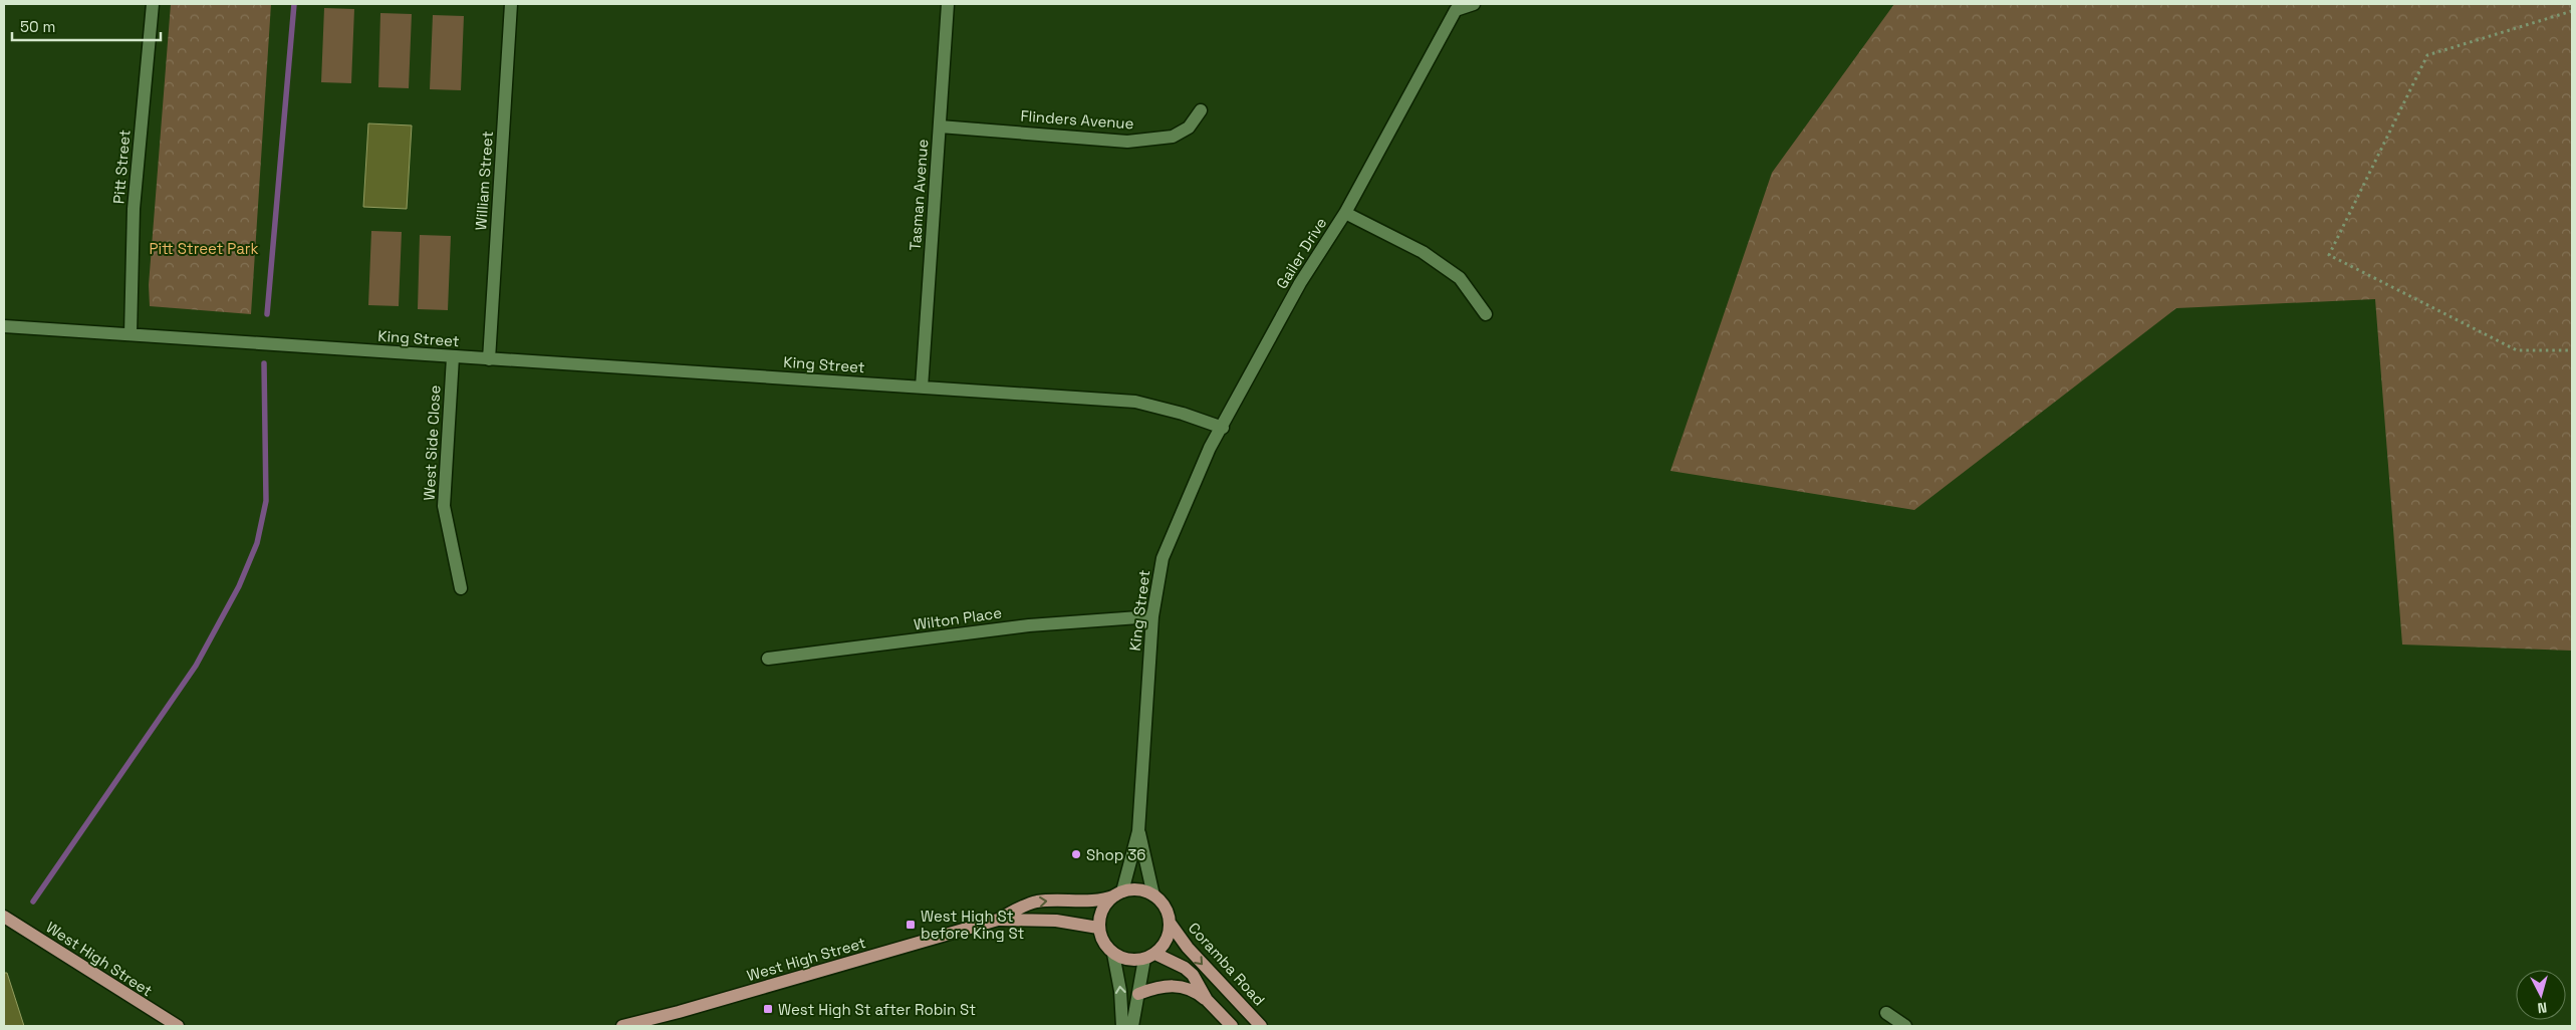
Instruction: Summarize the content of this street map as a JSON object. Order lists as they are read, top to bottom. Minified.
{"streets":{"main road":["West High Street","Coramba Road"],"street":["Flinders Avenue","Pitt Street","William Street","Tasman Avenue","Gailer Drive","King Street","West Side Close","Wilton Place"]},"crossings":[["Flinders Avenue","Tasman Avenue"],["Pitt Street","King Street"],["William Street","King Street"],["Tasman Avenue","King Street"],["Gailer Drive","King Street"],["King Street","West Side Close"],["King Street","Wilton Place"],["King Street","West High Street"],["King Street","Coramba Road"],["West High Street","Coramba Road"]],"parks":["Pitt Street Park"],"places":{"other":["Shop 36"],"transit":["West High St before King St","West High St after Robin St"]},"scale_bar":"50 m","north":"bottom"}
